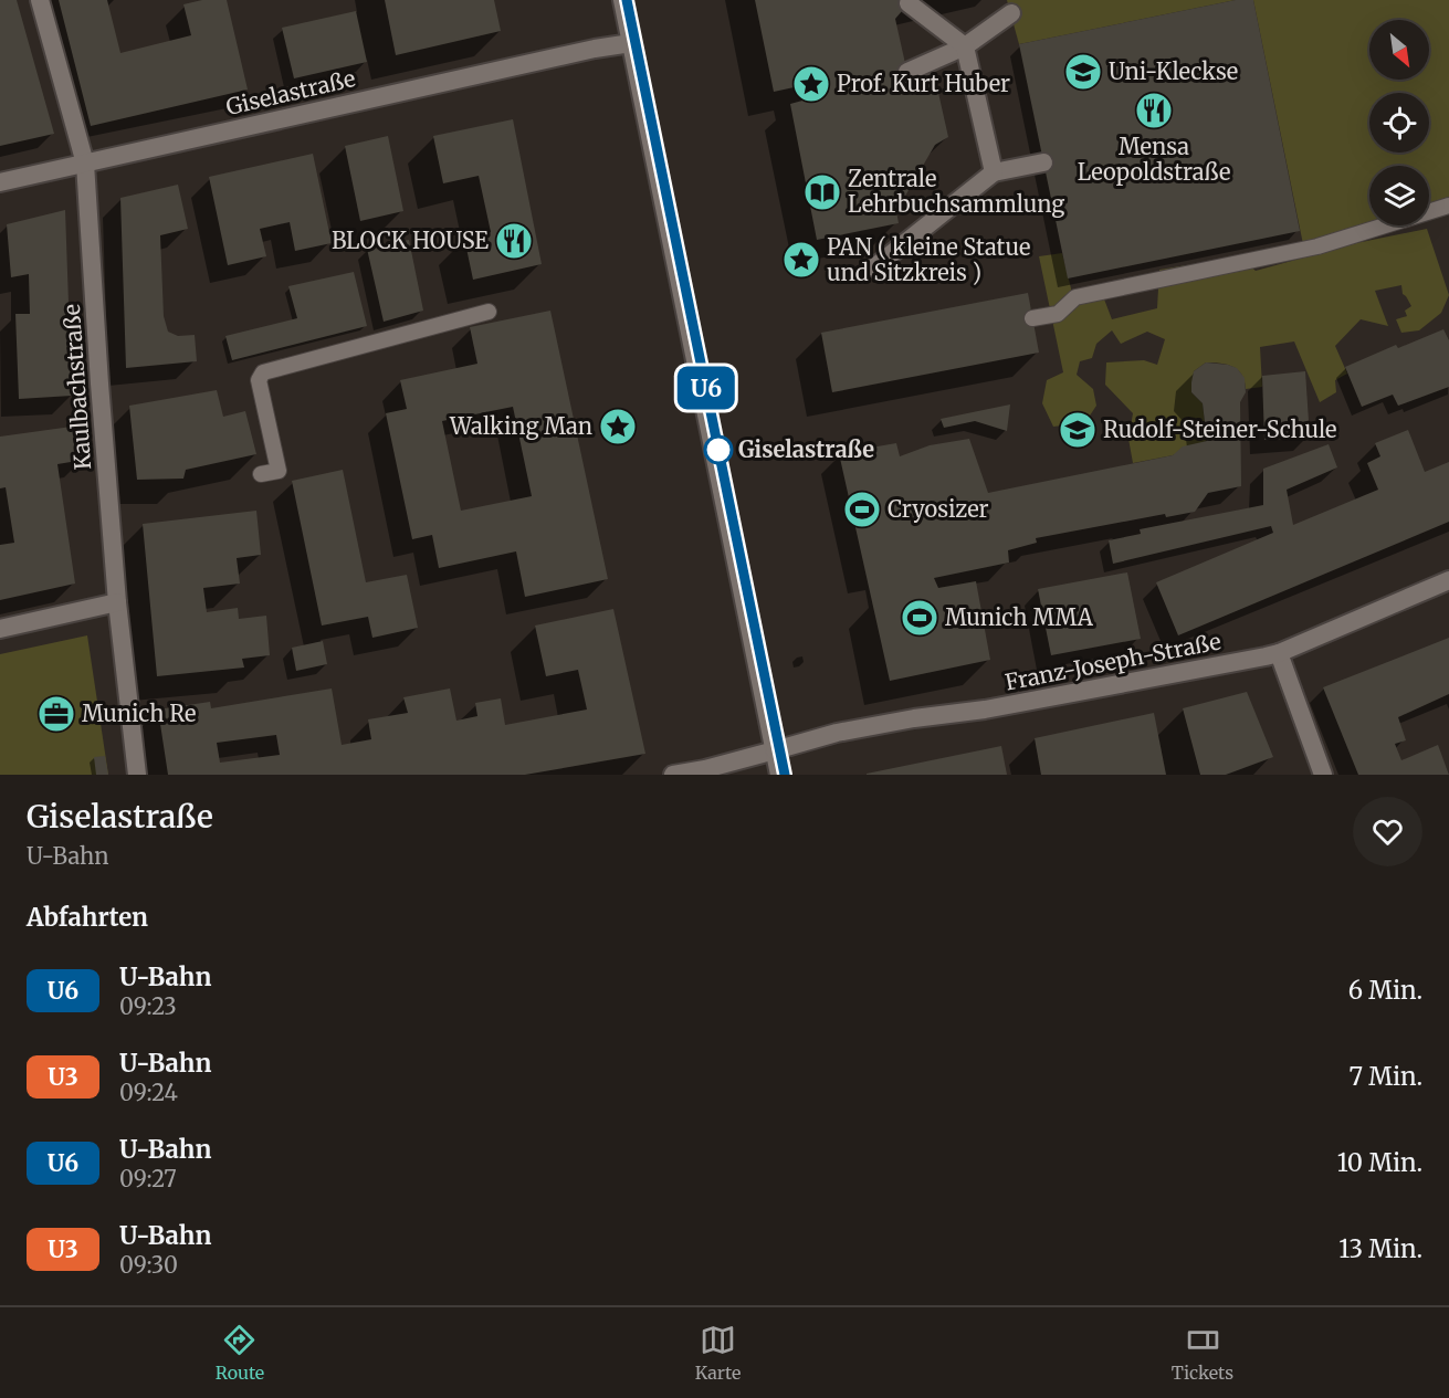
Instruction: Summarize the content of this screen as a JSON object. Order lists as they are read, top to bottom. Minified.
{"streets":{"street":["Giselastraße","Kaulbachstraße","Franz-Joseph-Straße"]},"crossings":[["Giselastraße","Kaulbachstraße"]],"places":{"school or university":["Uni-Kleckse","Rudolf-Steiner-Schule"],"place":["Prof. Kurt Huber","PAN ( kleine Statue und Sitzkreis )","Walking Man"],"restaurant":["Mensa Leopoldstraße","BLOCK HOUSE"],"library":["Zentrale Lehrbuchsammlung"],"other":["Giselastraße"],"sports":["Cryosizer","Munich MMA"],"office":["Munich Re"]},"lines":["metro line U6"],"north":"bottom right","page":{"on_map":"U6","heading":[["Giselastraße","U-Bahn"],"Abfahrten"],"list":[{"mark":"U6","name":"U-Bahn","note":"09:23","value":"6 Min."},{"mark":"U3","name":"U-Bahn","note":"09:24","value":"7 Min."},{"mark":"U6","name":"U-Bahn","note":"09:27","value":"10 Min."},{"mark":"U3","name":"U-Bahn","note":"09:30","value":"13 Min."}],"tabs":["Route","Karte","Tickets"]}}
